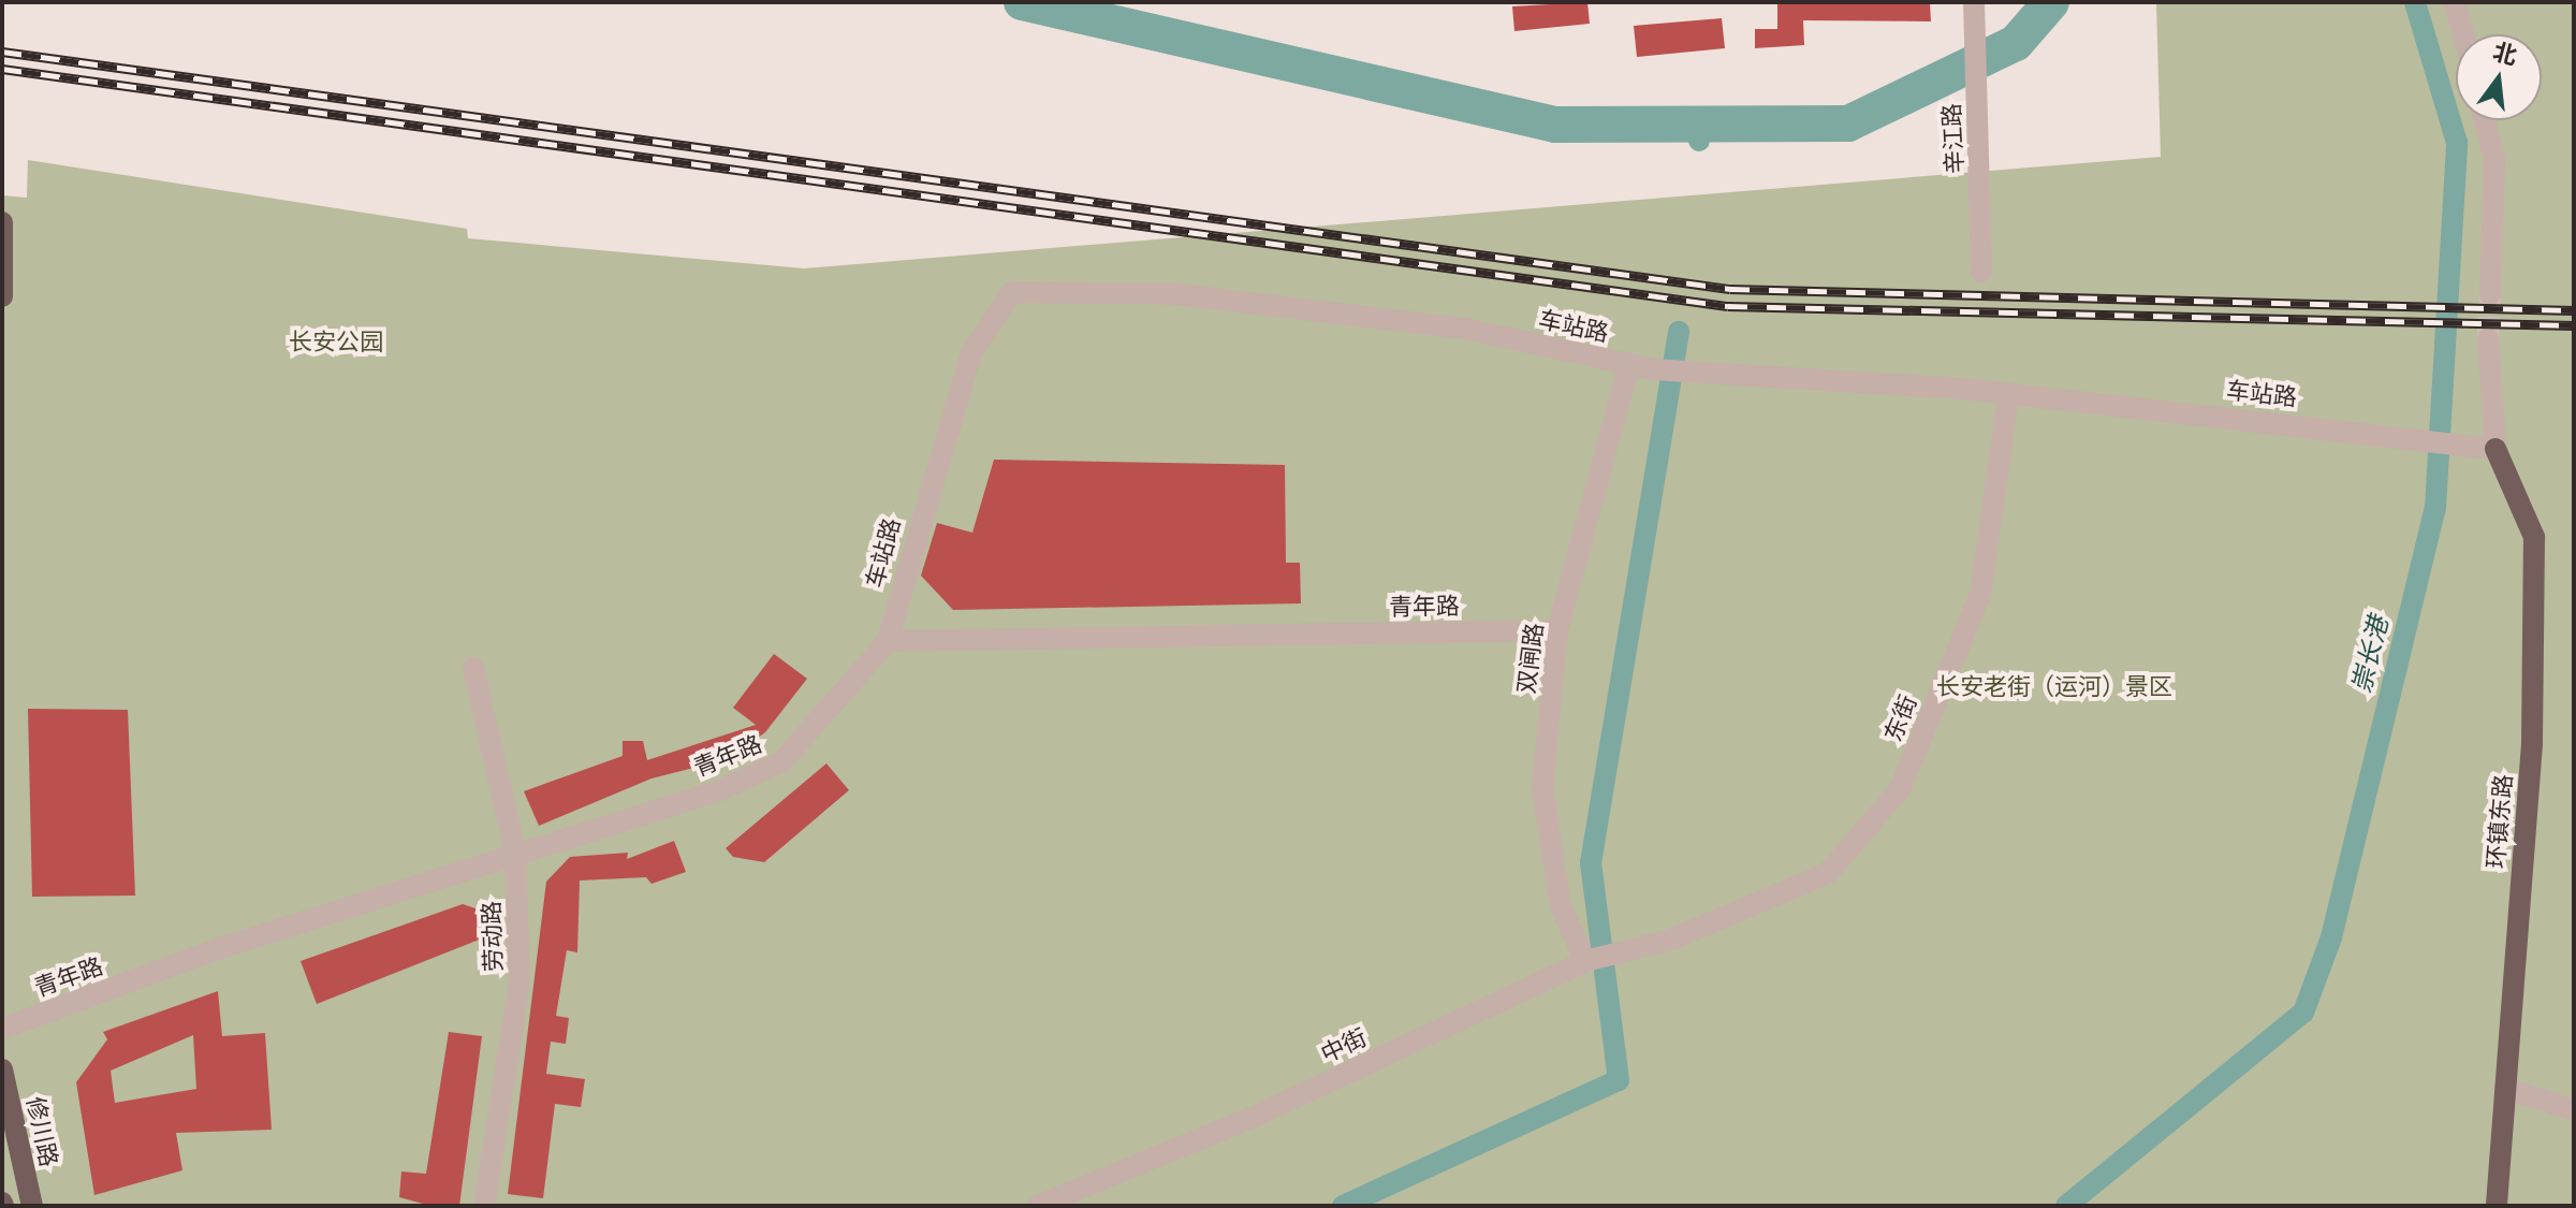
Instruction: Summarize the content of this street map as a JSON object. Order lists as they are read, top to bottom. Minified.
{"streets":{"main road":["环镇东路","修川路"],"street":["辛江路","车站路","青年路","双闸路","东街","劳动路","中街"]},"crossings":[["车站路","青年路"],["车站路","双闸路"],["车站路","东街"],["车站路","环镇东路"],["青年路","双闸路"],["青年路","劳动路"],["双闸路","中街"],["东街","中街"]],"water":["崇长港"],"parks":["长安公园","长安老街（运河）景区"],"north":"top"}
